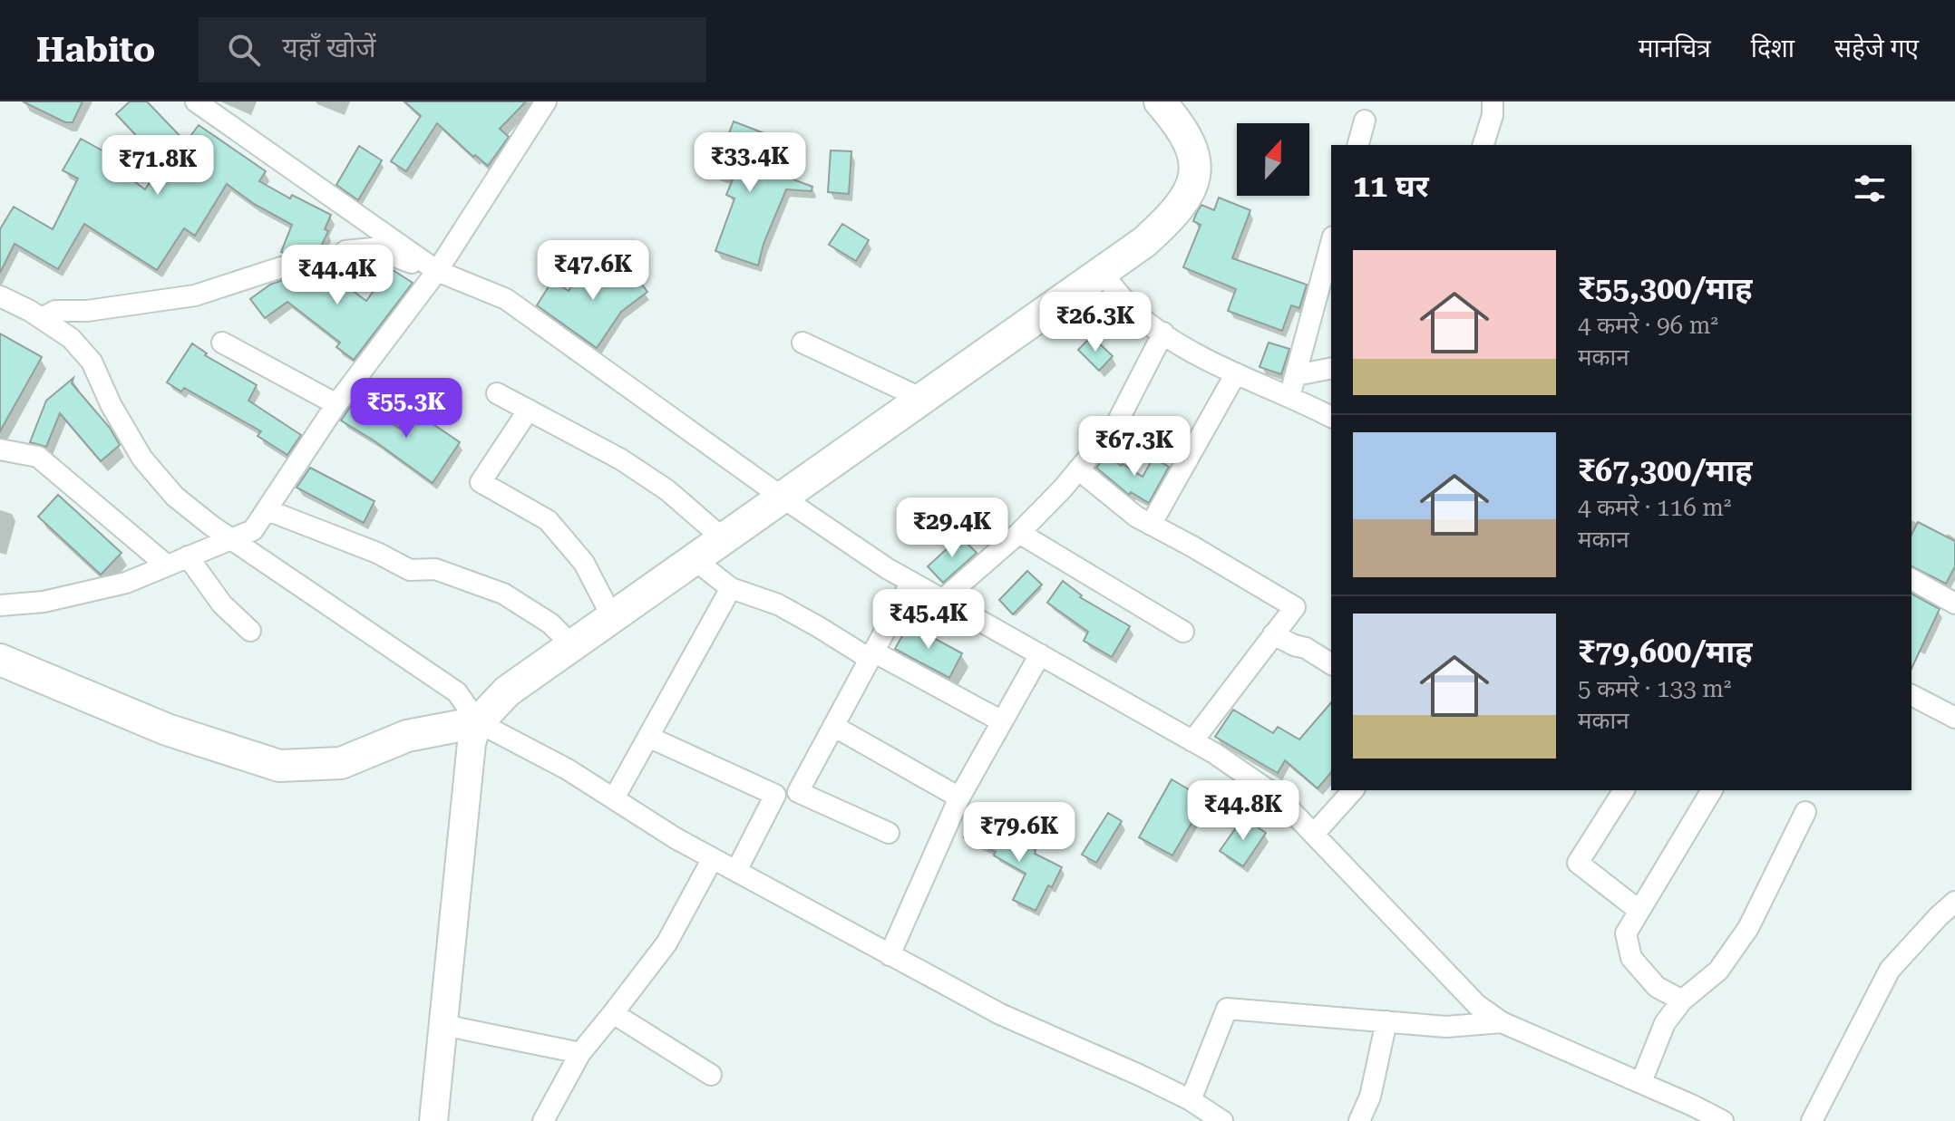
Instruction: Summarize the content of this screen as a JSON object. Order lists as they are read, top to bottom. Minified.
{"north":"top","page":{"header":"Habito","search":"यहाँ खोजें","nav":["मानचित्र","दिशा","सहेजे गए"],"price":["₹33.4K","₹71.8K","₹47.6K","₹44.4K","₹26.3K","₹55.3K","₹67.3K","₹29.4K","₹45.4K","₹44.8K","₹79.6K"],"heading":"11 घर","list":[{"name":"₹55,300/माह","note":"4 कमरे · 96 m² · मकान"},{"name":"₹67,300/माह","note":"4 कमरे · 116 m² · मकान"},{"name":"₹79,600/माह","note":"5 कमरे · 133 m² · मकान"}]}}
